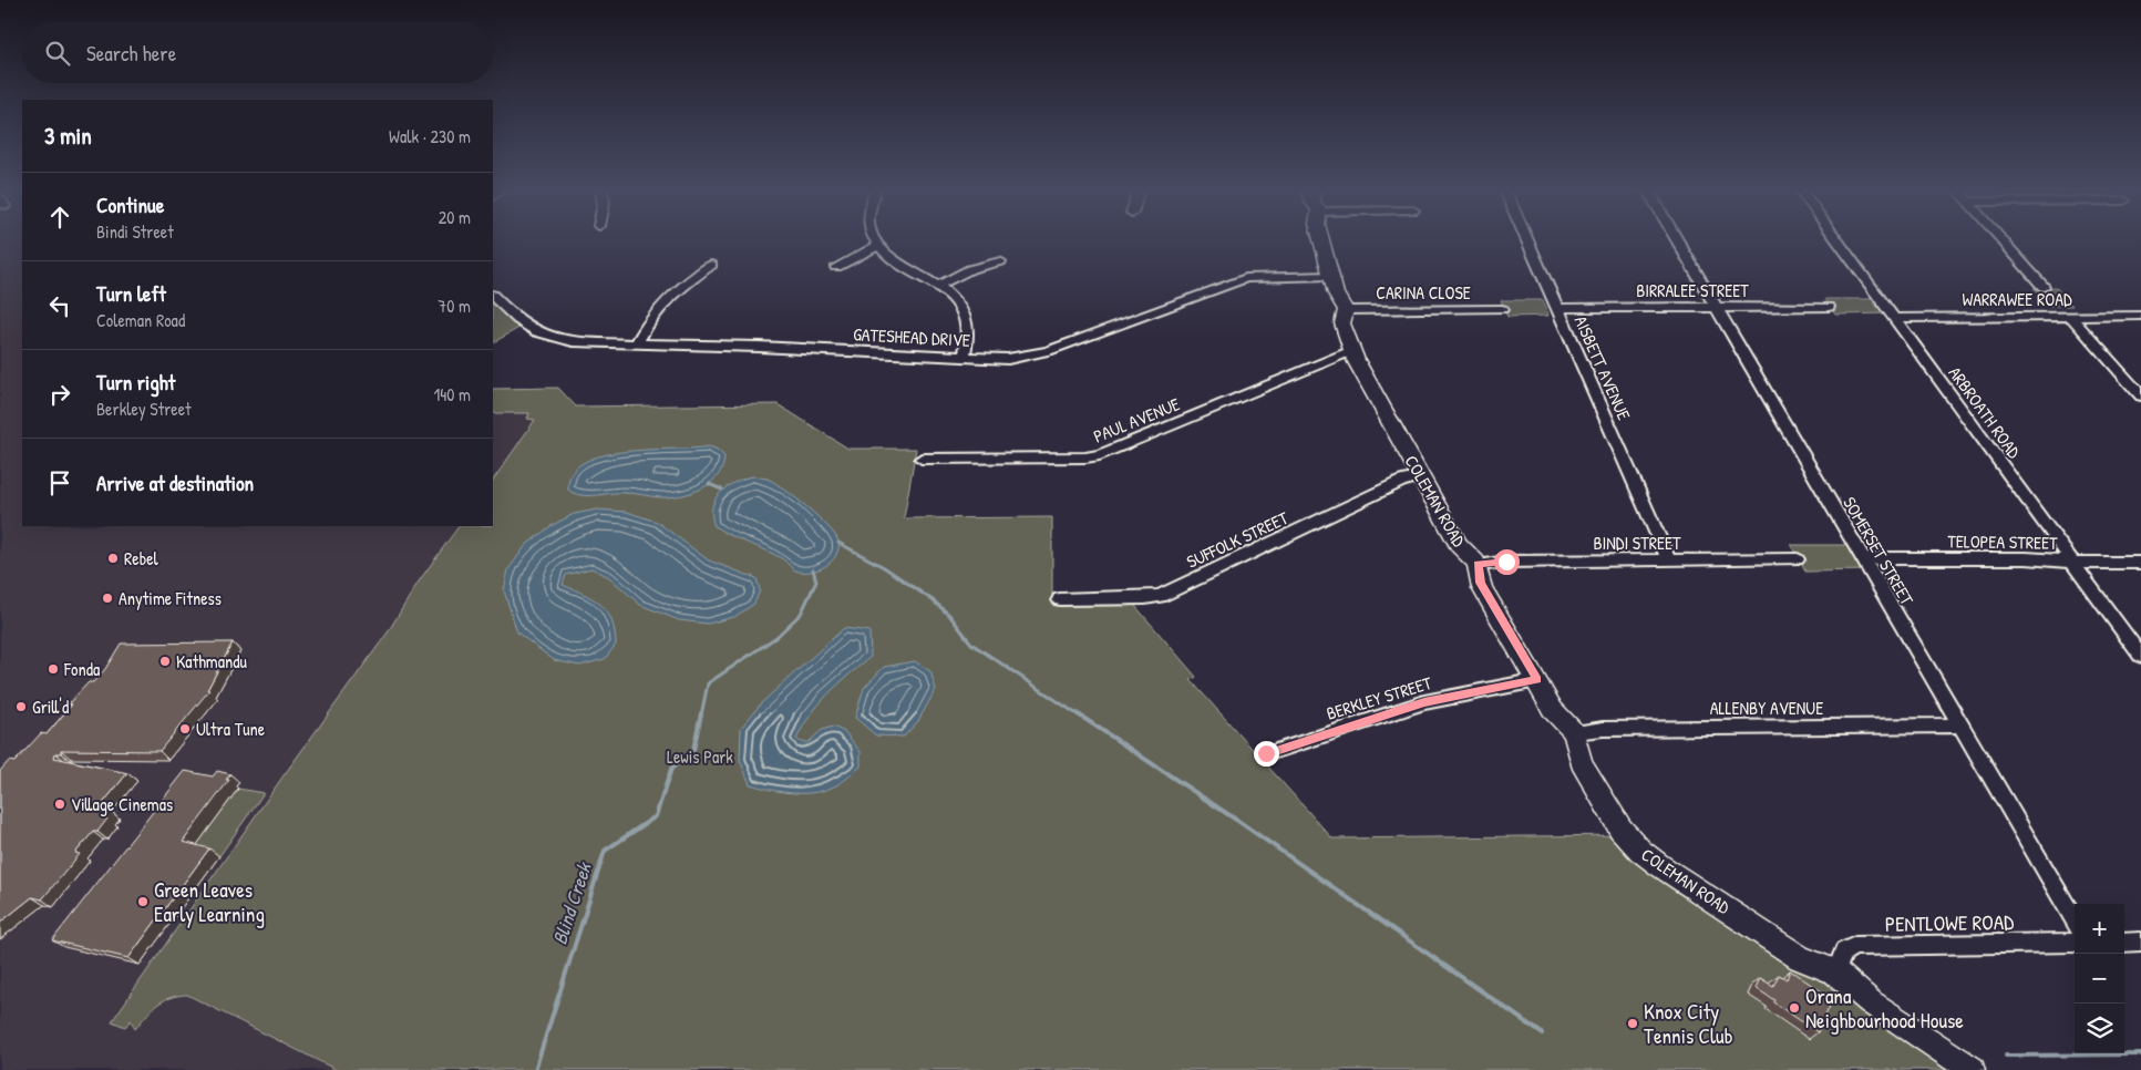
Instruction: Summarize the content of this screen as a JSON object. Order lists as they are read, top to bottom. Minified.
{"streets":{"street":["BIRRALEE STREET","CARINA CLOSE","WARRAWEE ROAD","GATESHEAD DRIVE","AISBETT AVENUE","ARBROATH ROAD","PAUL AVENUE","COLEMAN ROAD","SUFFOLK STREET","TELOPEA STREET","BINDI STREET","SOMERSET STREET","BERKLEY STREET","ALLENBY AVENUE","PENTLOWE ROAD"]},"crossings":[["BIRRALEE STREET","AISBETT AVENUE"],["BIRRALEE STREET","SOMERSET STREET"],["CARINA CLOSE","COLEMAN ROAD"],["WARRAWEE ROAD","ARBROATH ROAD"],["GATESHEAD DRIVE","COLEMAN ROAD"],["AISBETT AVENUE","BINDI STREET"],["ARBROATH ROAD","TELOPEA STREET"],["PAUL AVENUE","COLEMAN ROAD"],["COLEMAN ROAD","SUFFOLK STREET"],["COLEMAN ROAD","BINDI STREET"],["COLEMAN ROAD","BERKLEY STREET"],["COLEMAN ROAD","ALLENBY AVENUE"],["COLEMAN ROAD","PENTLOWE ROAD"],["TELOPEA STREET","SOMERSET STREET"],["SOMERSET STREET","ALLENBY AVENUE"]],"water":["Blind Creek"],"parks":["Lewis Park"],"places":["Rebel","Anytime Fitness","Kathmandu","Fonda","Grill'd","Ultra Tune","Village Cinemas","Green Leaves Early Learning","Orana Neighbourhood House","Knox City Tennis Club"],"page":{"search":"Search here","heading":["3 min","Walk · 230 m"],"list":[["Continue","Bindi Street","20 m"],["Turn left","Coleman Road","70 m"],["Turn right","Berkley Street","140 m"],"Arrive at destination"],"map_buttons":["+","−"]}}
